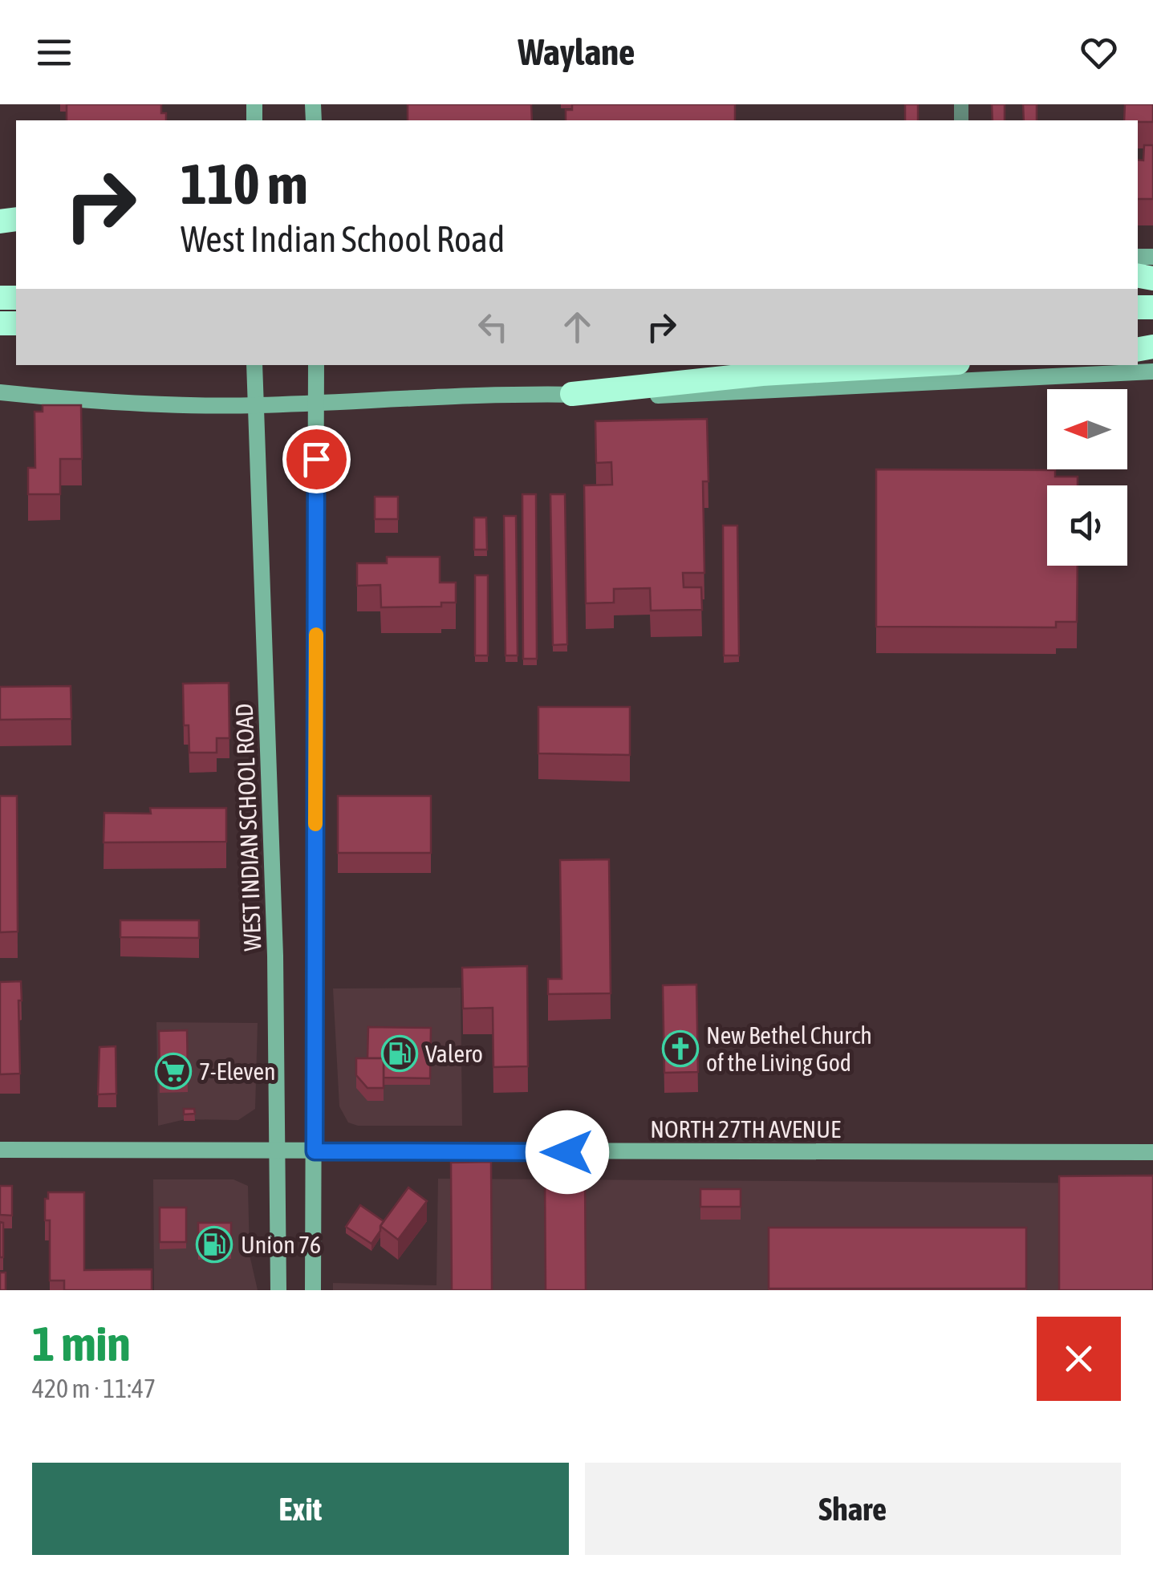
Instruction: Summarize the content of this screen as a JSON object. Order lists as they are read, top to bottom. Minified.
{"streets":{"main road":["WEST INDIAN SCHOOL ROAD","NORTH 27TH AVENUE"]},"crossings":[["WEST INDIAN SCHOOL ROAD","NORTH 27TH AVENUE"]],"places":{"church":["New Bethel Church of the Living God"],"fuel station":["Valero","Union 76"],"supermarket":["7-Eleven"]},"north":"left","page":{"header":"Waylane","turn":["110 m","West Indian School Road"],"heading":["1 min","420 m · 11:47"],"buttons":["Exit","Share"]}}
